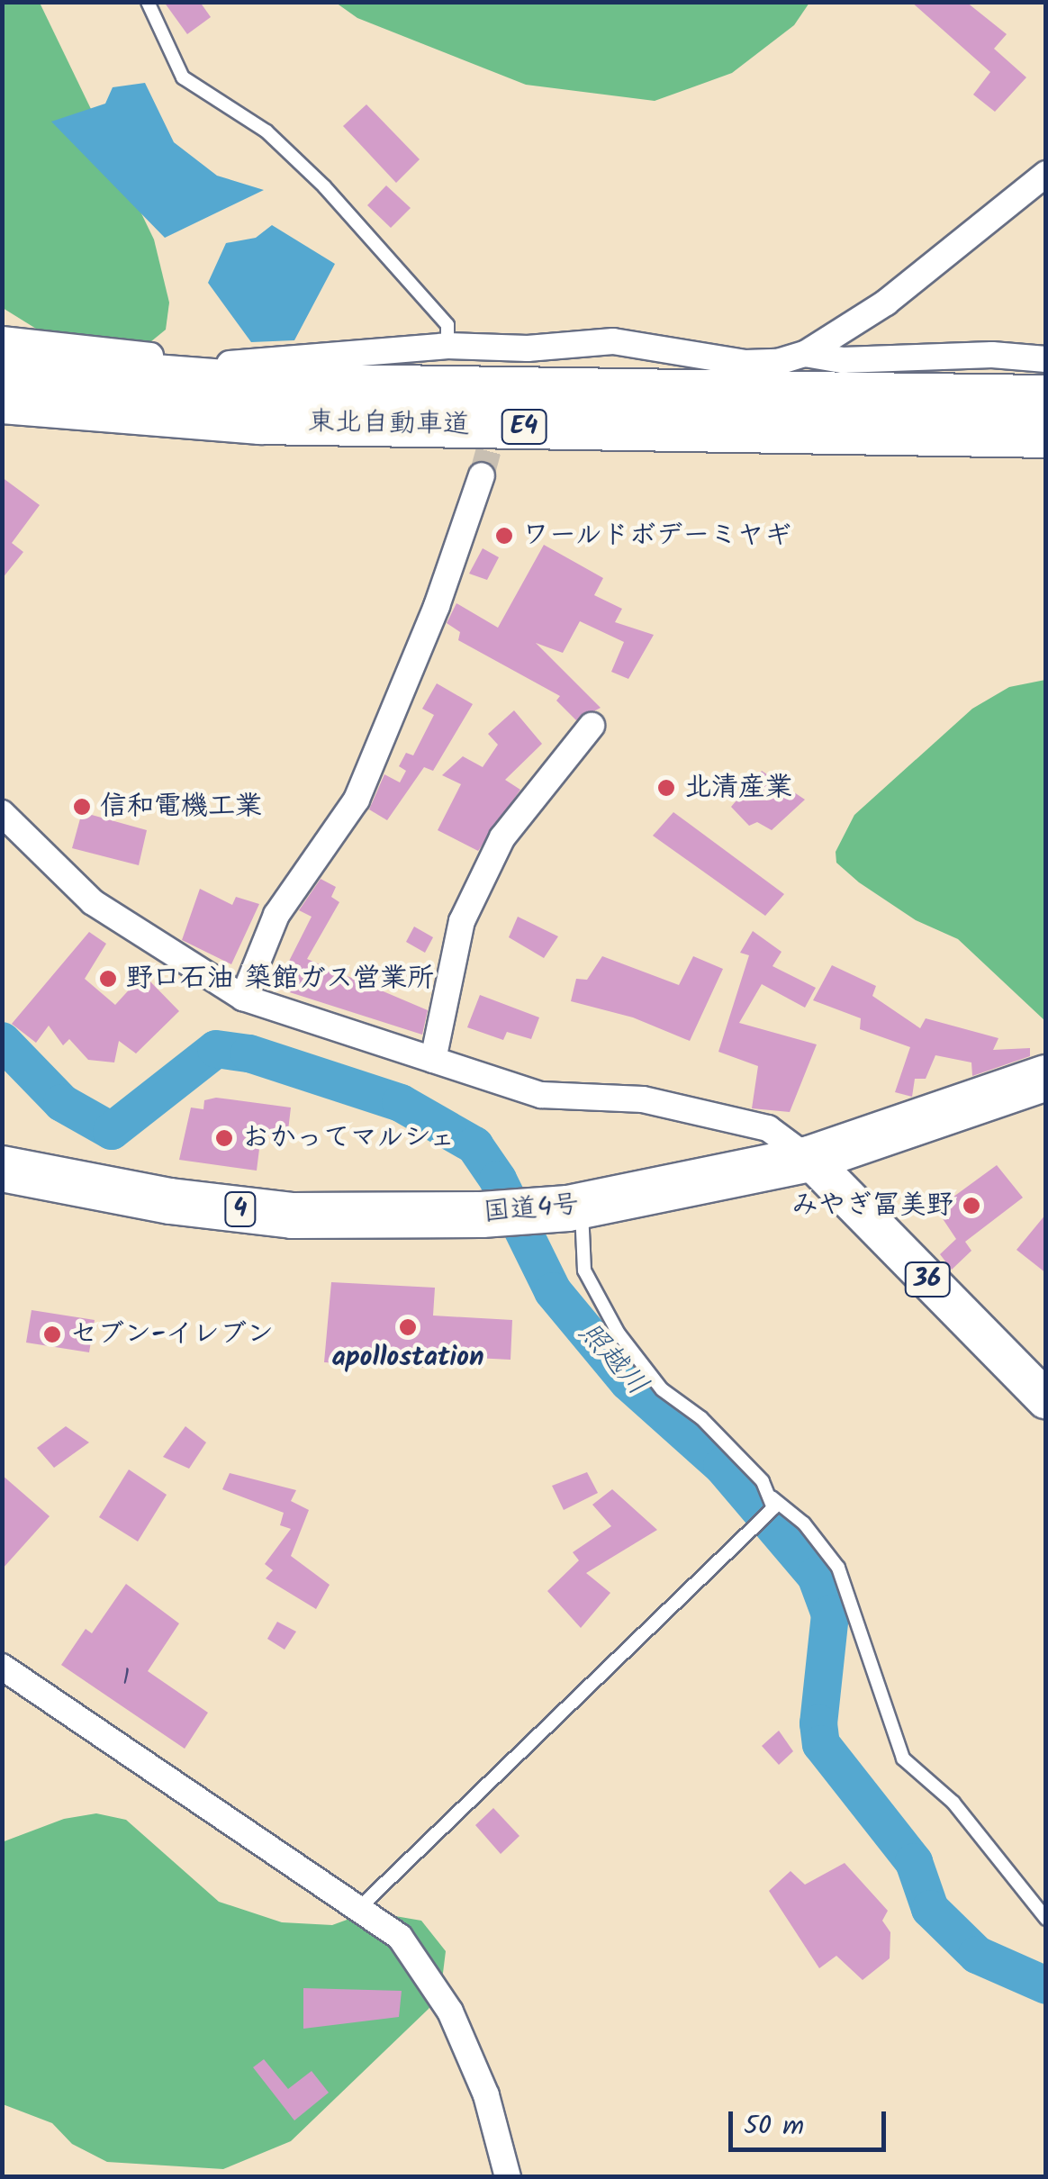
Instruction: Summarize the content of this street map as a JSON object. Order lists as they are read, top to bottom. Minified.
{"streets":{"highway":["東北自動車道","E4","4","国道4号"],"main road":["36"]},"crossings":[["国道4号","36"]],"water":["照越川"],"places":["ワールドボデーミヤギ","北清産業","信和電機工業","野口石油 築館ガス営業所","おかってマルシェ","みやぎ冨美野","apollostation","セブン-イレブン"],"house_numbers":["1"],"scale_bar":"50 m"}
